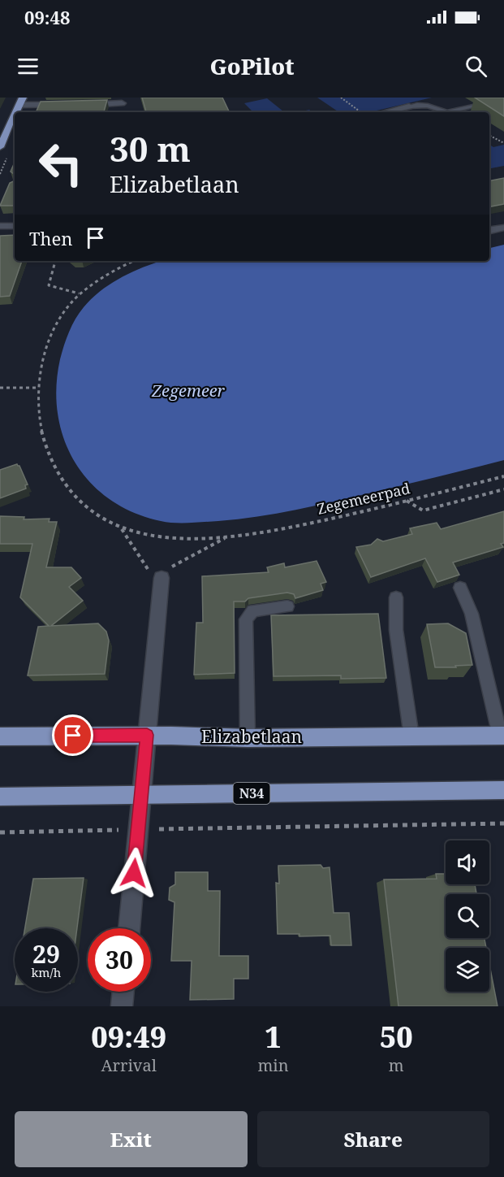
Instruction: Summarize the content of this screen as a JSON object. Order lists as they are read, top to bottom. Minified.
{"streets":{"main road":["Elizabetlaan","N34"],"path":["Zegemeerpad"]},"water":["Zegemeer"],"page":{"status":"09:48","header":"GoPilot","turn":["30 m","Elizabetlaan"],"then":"Then","speed":"29 km/h","limit":"30","eta":["09:49","Arrival","1","min","50","m"],"buttons":["Exit","Share"]}}
